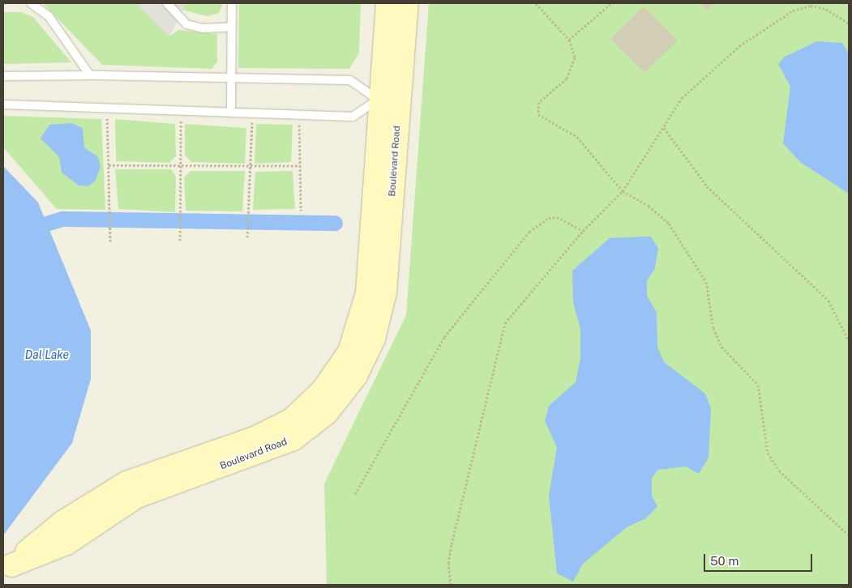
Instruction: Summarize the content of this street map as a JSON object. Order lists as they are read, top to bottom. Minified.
{"streets":{"main road":["Boulevard Road"]},"water":["Dal Lake"],"scale_bar":"50 m"}
